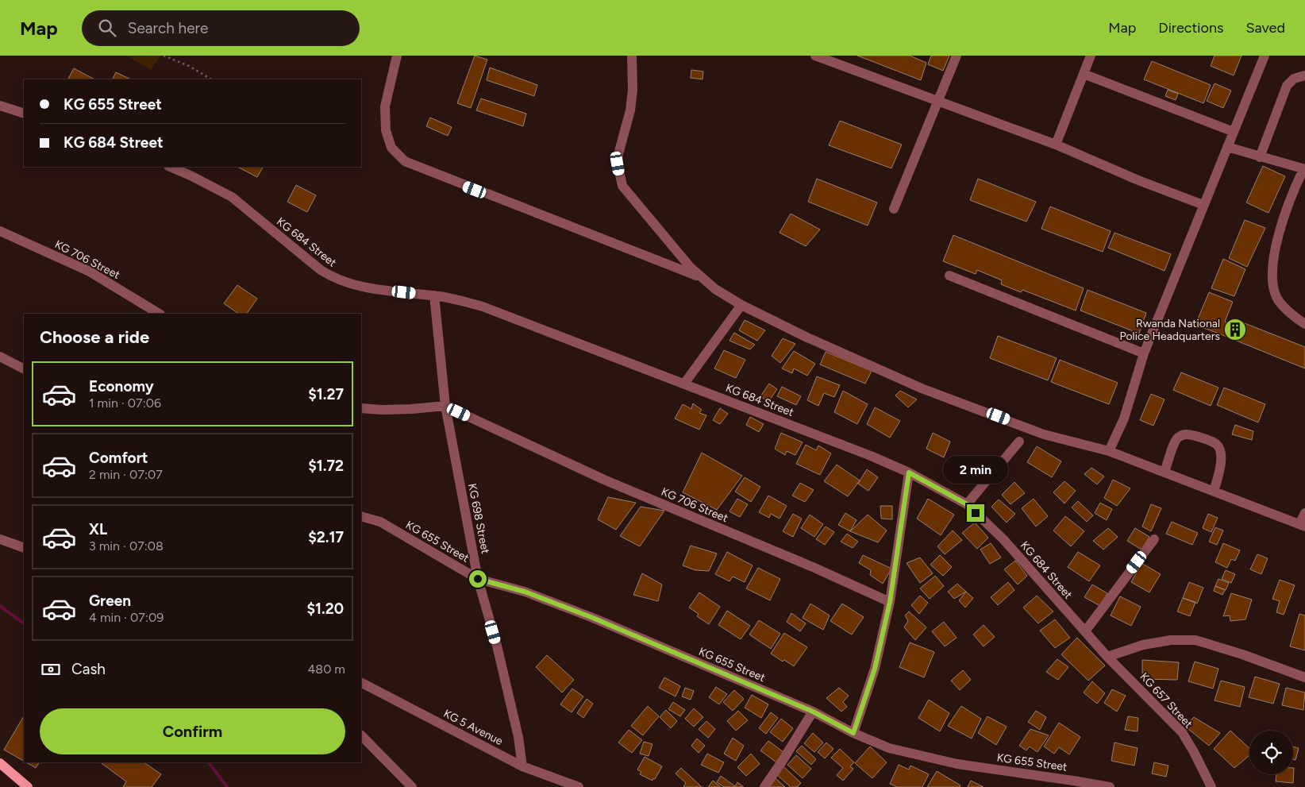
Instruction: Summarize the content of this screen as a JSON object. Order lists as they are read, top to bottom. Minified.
{"streets":{"street":["KG 684 Street","KG 706 Street","KG 698 Street","KG 655 Street","KG 657 Street","KG 5 Avenue"]},"crossings":[["KG 684 Street","KG 698 Street"],["KG 684 Street","KG 657 Street"],["KG 706 Street","KG 698 Street"],["KG 698 Street","KG 655 Street"],["KG 698 Street","KG 5 Avenue"]],"places":{"building":["Rwanda National Police Headquarters"]},"page":{"header":"Map","search":"Search here","nav":["Map","Directions","Saved"],"banner":["KG 655 Street","KG 684 Street"],"heading":"Choose a ride","list":[{"name":"Economy","note":"1 min · 07:06","value":"$1.27"},{"name":"Comfort","note":"2 min · 07:07","value":"$1.72"},{"name":"XL","note":"3 min · 07:08","value":"$2.17"},{"name":"Green","note":"4 min · 07:09","value":"$1.20"}],"bubble":"2 min","pay":["Cash","480 m"],"buttons":"Confirm"}}
